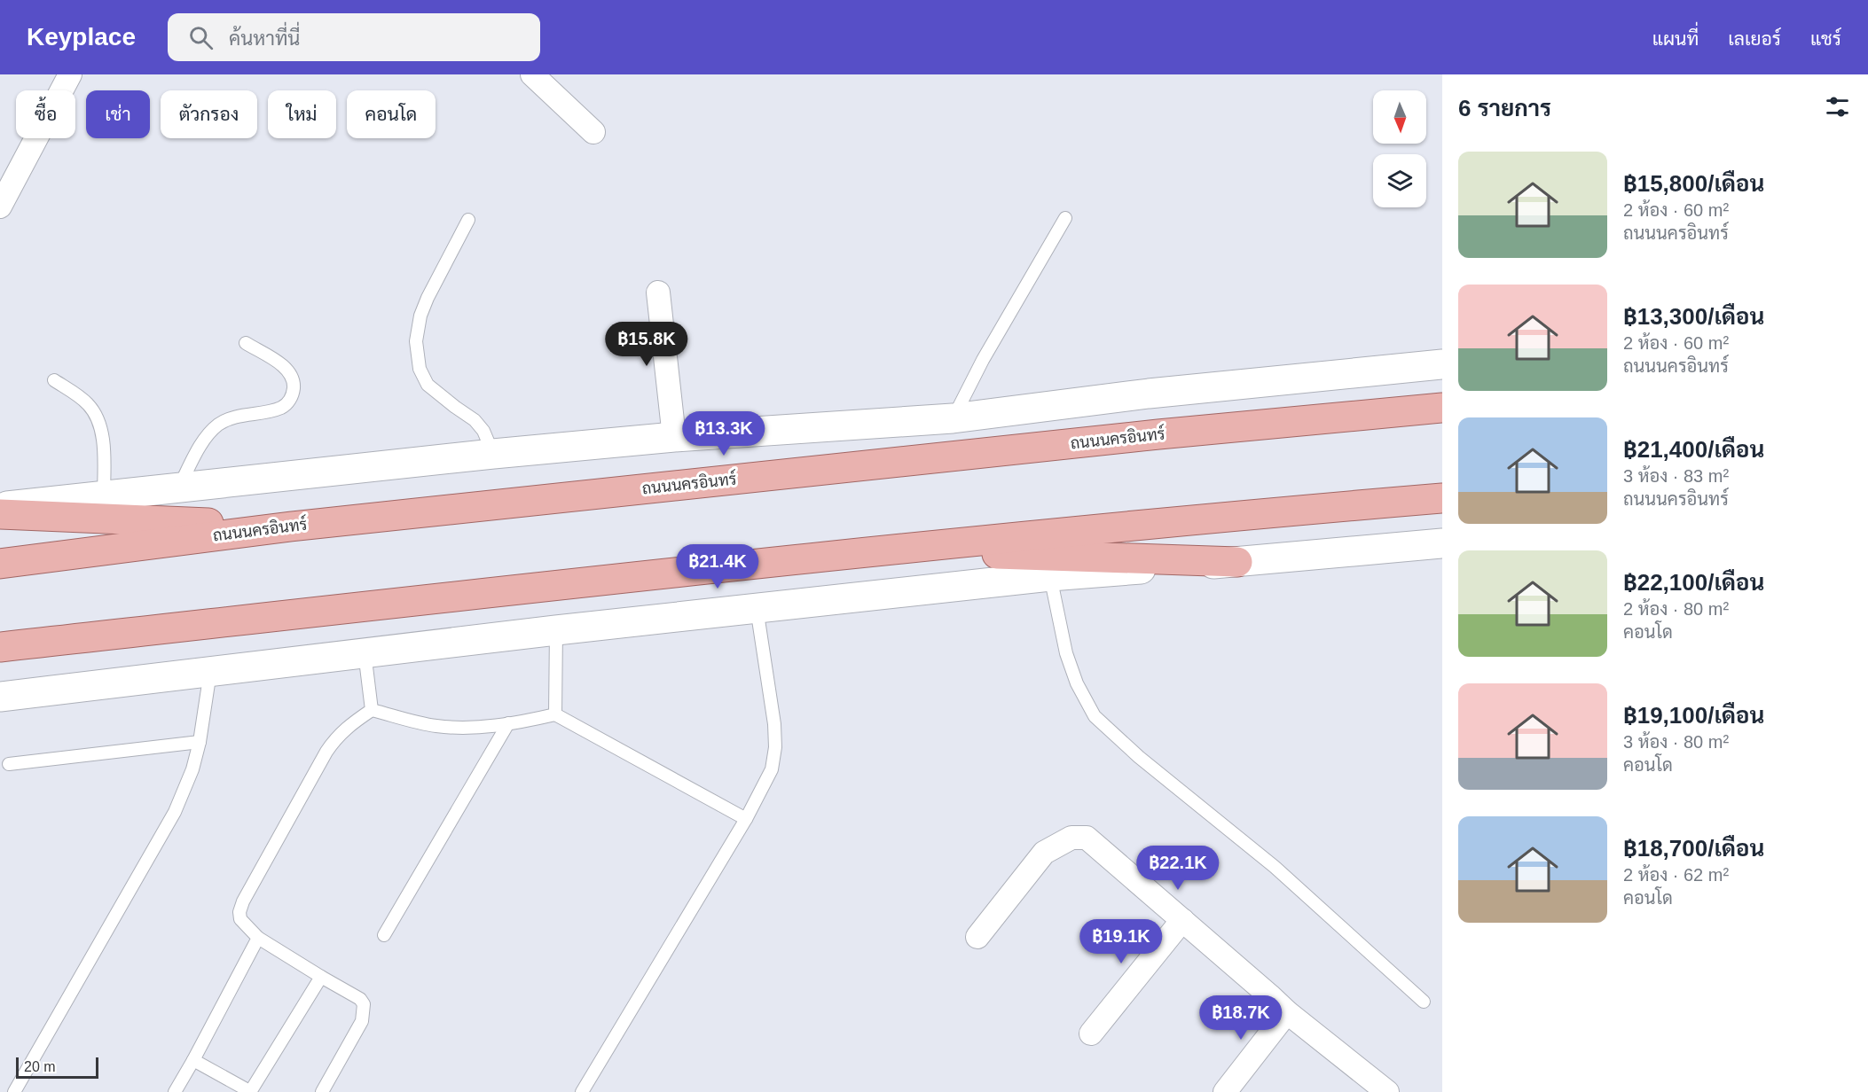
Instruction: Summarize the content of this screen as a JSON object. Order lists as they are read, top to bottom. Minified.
{"streets":{"main road":["ถนนนครอินทร์"]},"scale_bar":"20 m","north":"bottom","page":{"header":"Keyplace","search":"ค้นหาที่นี่","nav":["แผนที่","เลเยอร์","แชร์"],"heading":"6 รายการ","chip":["ซื้อ","เช่า","ตัวกรอง","ใหม่","คอนโด"],"list":[{"name":"฿15,800/เดือน","note":"2 ห้อง · 60 m² · ถนนนครอินทร์"},{"name":"฿13,300/เดือน","note":"2 ห้อง · 60 m² · ถนนนครอินทร์"},{"name":"฿21,400/เดือน","note":"3 ห้อง · 83 m² · ถนนนครอินทร์"},{"name":"฿22,100/เดือน","note":"2 ห้อง · 80 m² · คอนโด"},{"name":"฿19,100/เดือน","note":"3 ห้อง · 80 m² · คอนโด"},{"name":"฿18,700/เดือน","note":"2 ห้อง · 62 m² · คอนโด"}],"price":["฿15.8K","฿13.3K","฿21.4K","฿22.1K","฿19.1K","฿18.7K"],"scale":"20 m"}}
